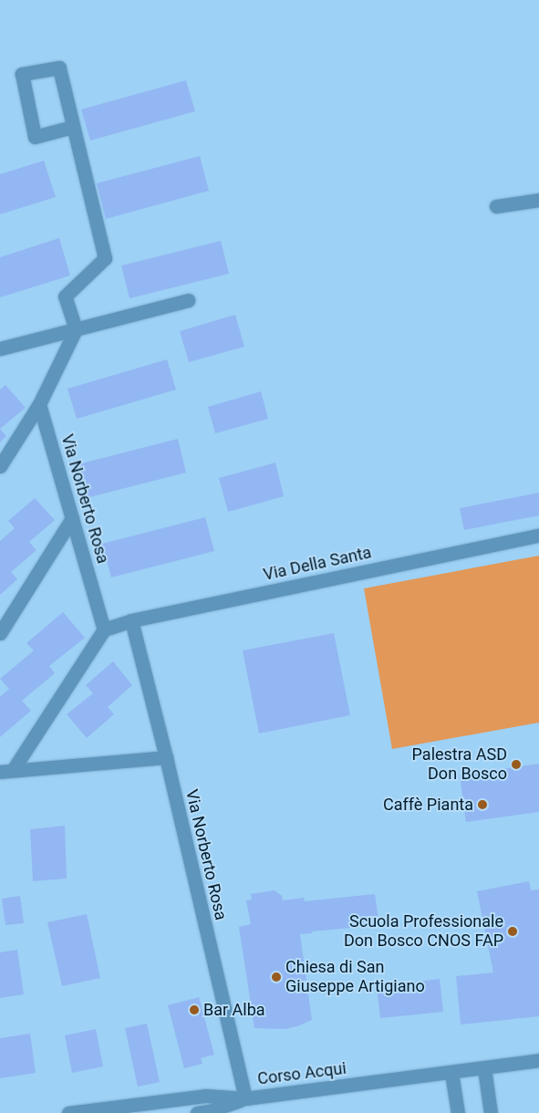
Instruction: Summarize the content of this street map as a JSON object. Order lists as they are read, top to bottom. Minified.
{"streets":{"street":["Via Norberto Rosa","Via Della Santa","Corso Acqui"]},"crossings":[["Via Norberto Rosa","Via Della Santa"],["Via Norberto Rosa","Corso Acqui"]],"places":["Palestra ASD Don Bosco","Caffè Pianta","Scuola Professionale Don Bosco CNOS FAP","Chiesa di San Giuseppe Artigiano","Bar Alba"]}
